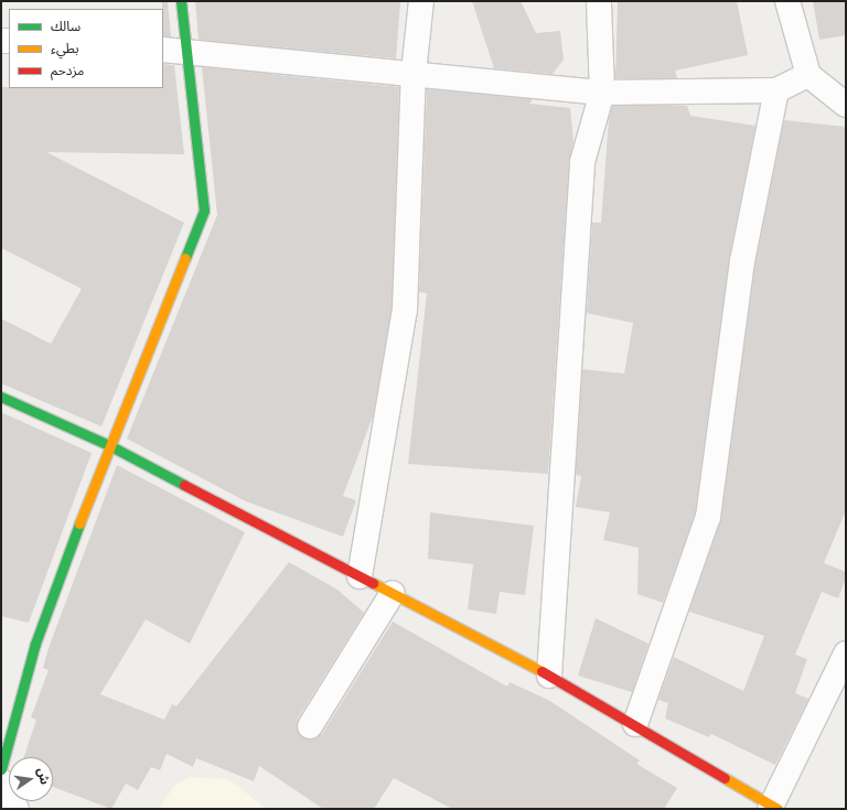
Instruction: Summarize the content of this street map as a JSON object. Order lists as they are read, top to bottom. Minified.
{"legend":["سالك","بطيء","مزدحم"],"north":"right"}
